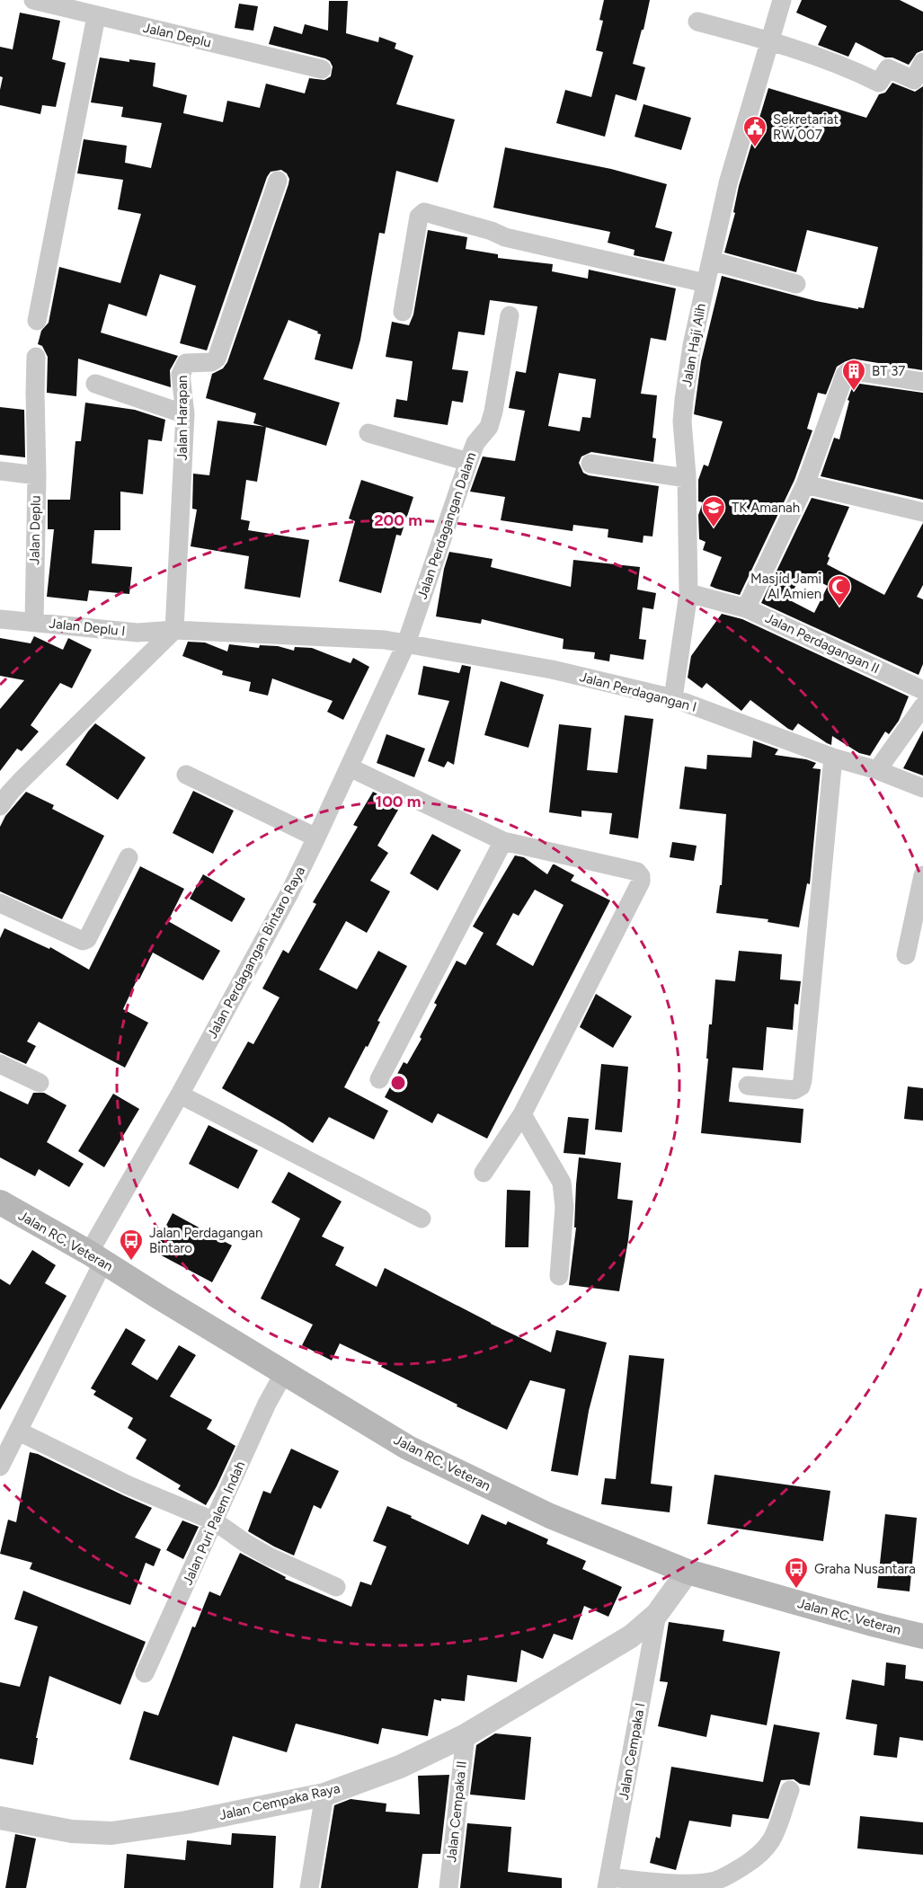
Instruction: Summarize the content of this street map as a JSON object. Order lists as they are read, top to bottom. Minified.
{"streets":{"main road":["Jalan RC. Veteran"],"street":["Jalan Deplu","Jalan Haji Alih","Jalan Harapan","Jalan Perdagangan Dalam","Jalan Deplu I","Jalan Perdagangan II","Jalan Perdagangan I","Jalan Perdagangan Bintaro Raya","Jalan Puri Palem Indah","Jalan Cempaka I","Jalan Cempaka Raya","Jalan Cempaka II"]},"crossings":[["Jalan Deplu","Jalan Deplu I"],["Jalan Haji Alih","Jalan Perdagangan II"],["Jalan Haji Alih","Jalan Perdagangan I"],["Jalan Harapan","Jalan Deplu I"],["Jalan Perdagangan Dalam","Jalan Perdagangan I"],["Jalan Perdagangan Dalam","Jalan Perdagangan Bintaro Raya"],["Jalan Perdagangan I","Jalan Perdagangan Bintaro Raya"],["Jalan Perdagangan Bintaro Raya","Jalan RC. Veteran"],["Jalan RC. Veteran","Jalan Puri Palem Indah"],["Jalan RC. Veteran","Jalan Cempaka Raya"],["Jalan Cempaka I","Jalan Cempaka Raya"],["Jalan Cempaka Raya","Jalan Cempaka II"]],"places":{"public building":["Sekretariat RW 007"],"building":["BT 37"],"school or university":["TK Amanah"],"mosque":["Masjid Jami Al Amien"],"bus stop":["Jalan Perdagangan Bintaro","Graha Nusantara"]},"rings":["200 m","100 m"]}
